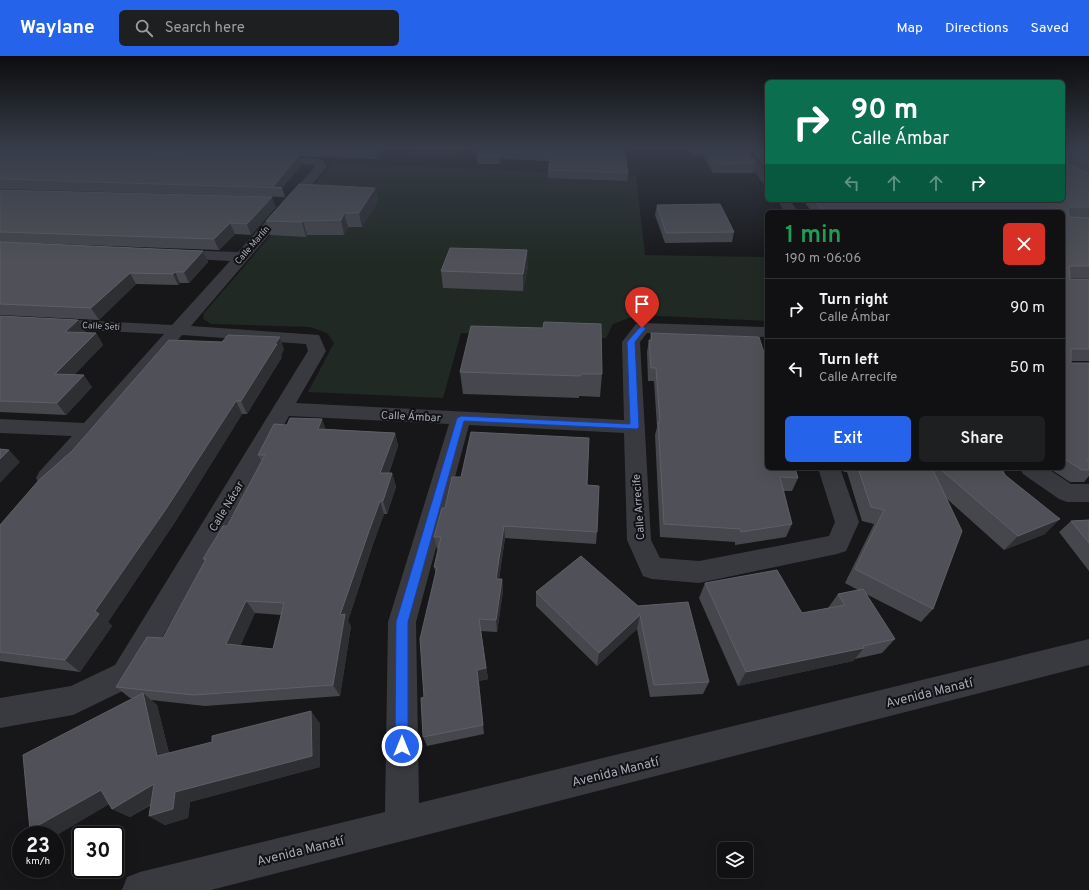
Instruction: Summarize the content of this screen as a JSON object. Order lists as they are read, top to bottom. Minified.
{"streets":{"street":["Calle Marlín","Calle Seti","Calle Ámbar","Calle Nácar","Calle Arrecife","Avenida Manatí"]},"crossings":[["Calle Marlín","Calle Seti"],["Calle Marlín","Calle Nácar"],["Calle Seti","Calle Nácar"],["Calle Ámbar","Calle Nácar"],["Calle Ámbar","Calle Arrecife"]],"page":{"header":"Waylane","search":"Search here","nav":["Map","Directions","Saved"],"turn":["90 m","Calle Ámbar"],"heading":["1 min","190 m · 06:06"],"list":[{"name":"Turn right","note":"Calle Ámbar","value":"90 m"},{"name":"Turn left","note":"Calle Arrecife","value":"50 m"}],"buttons":["Exit","Share"],"speed":"23 km/h","limit":"30"}}
